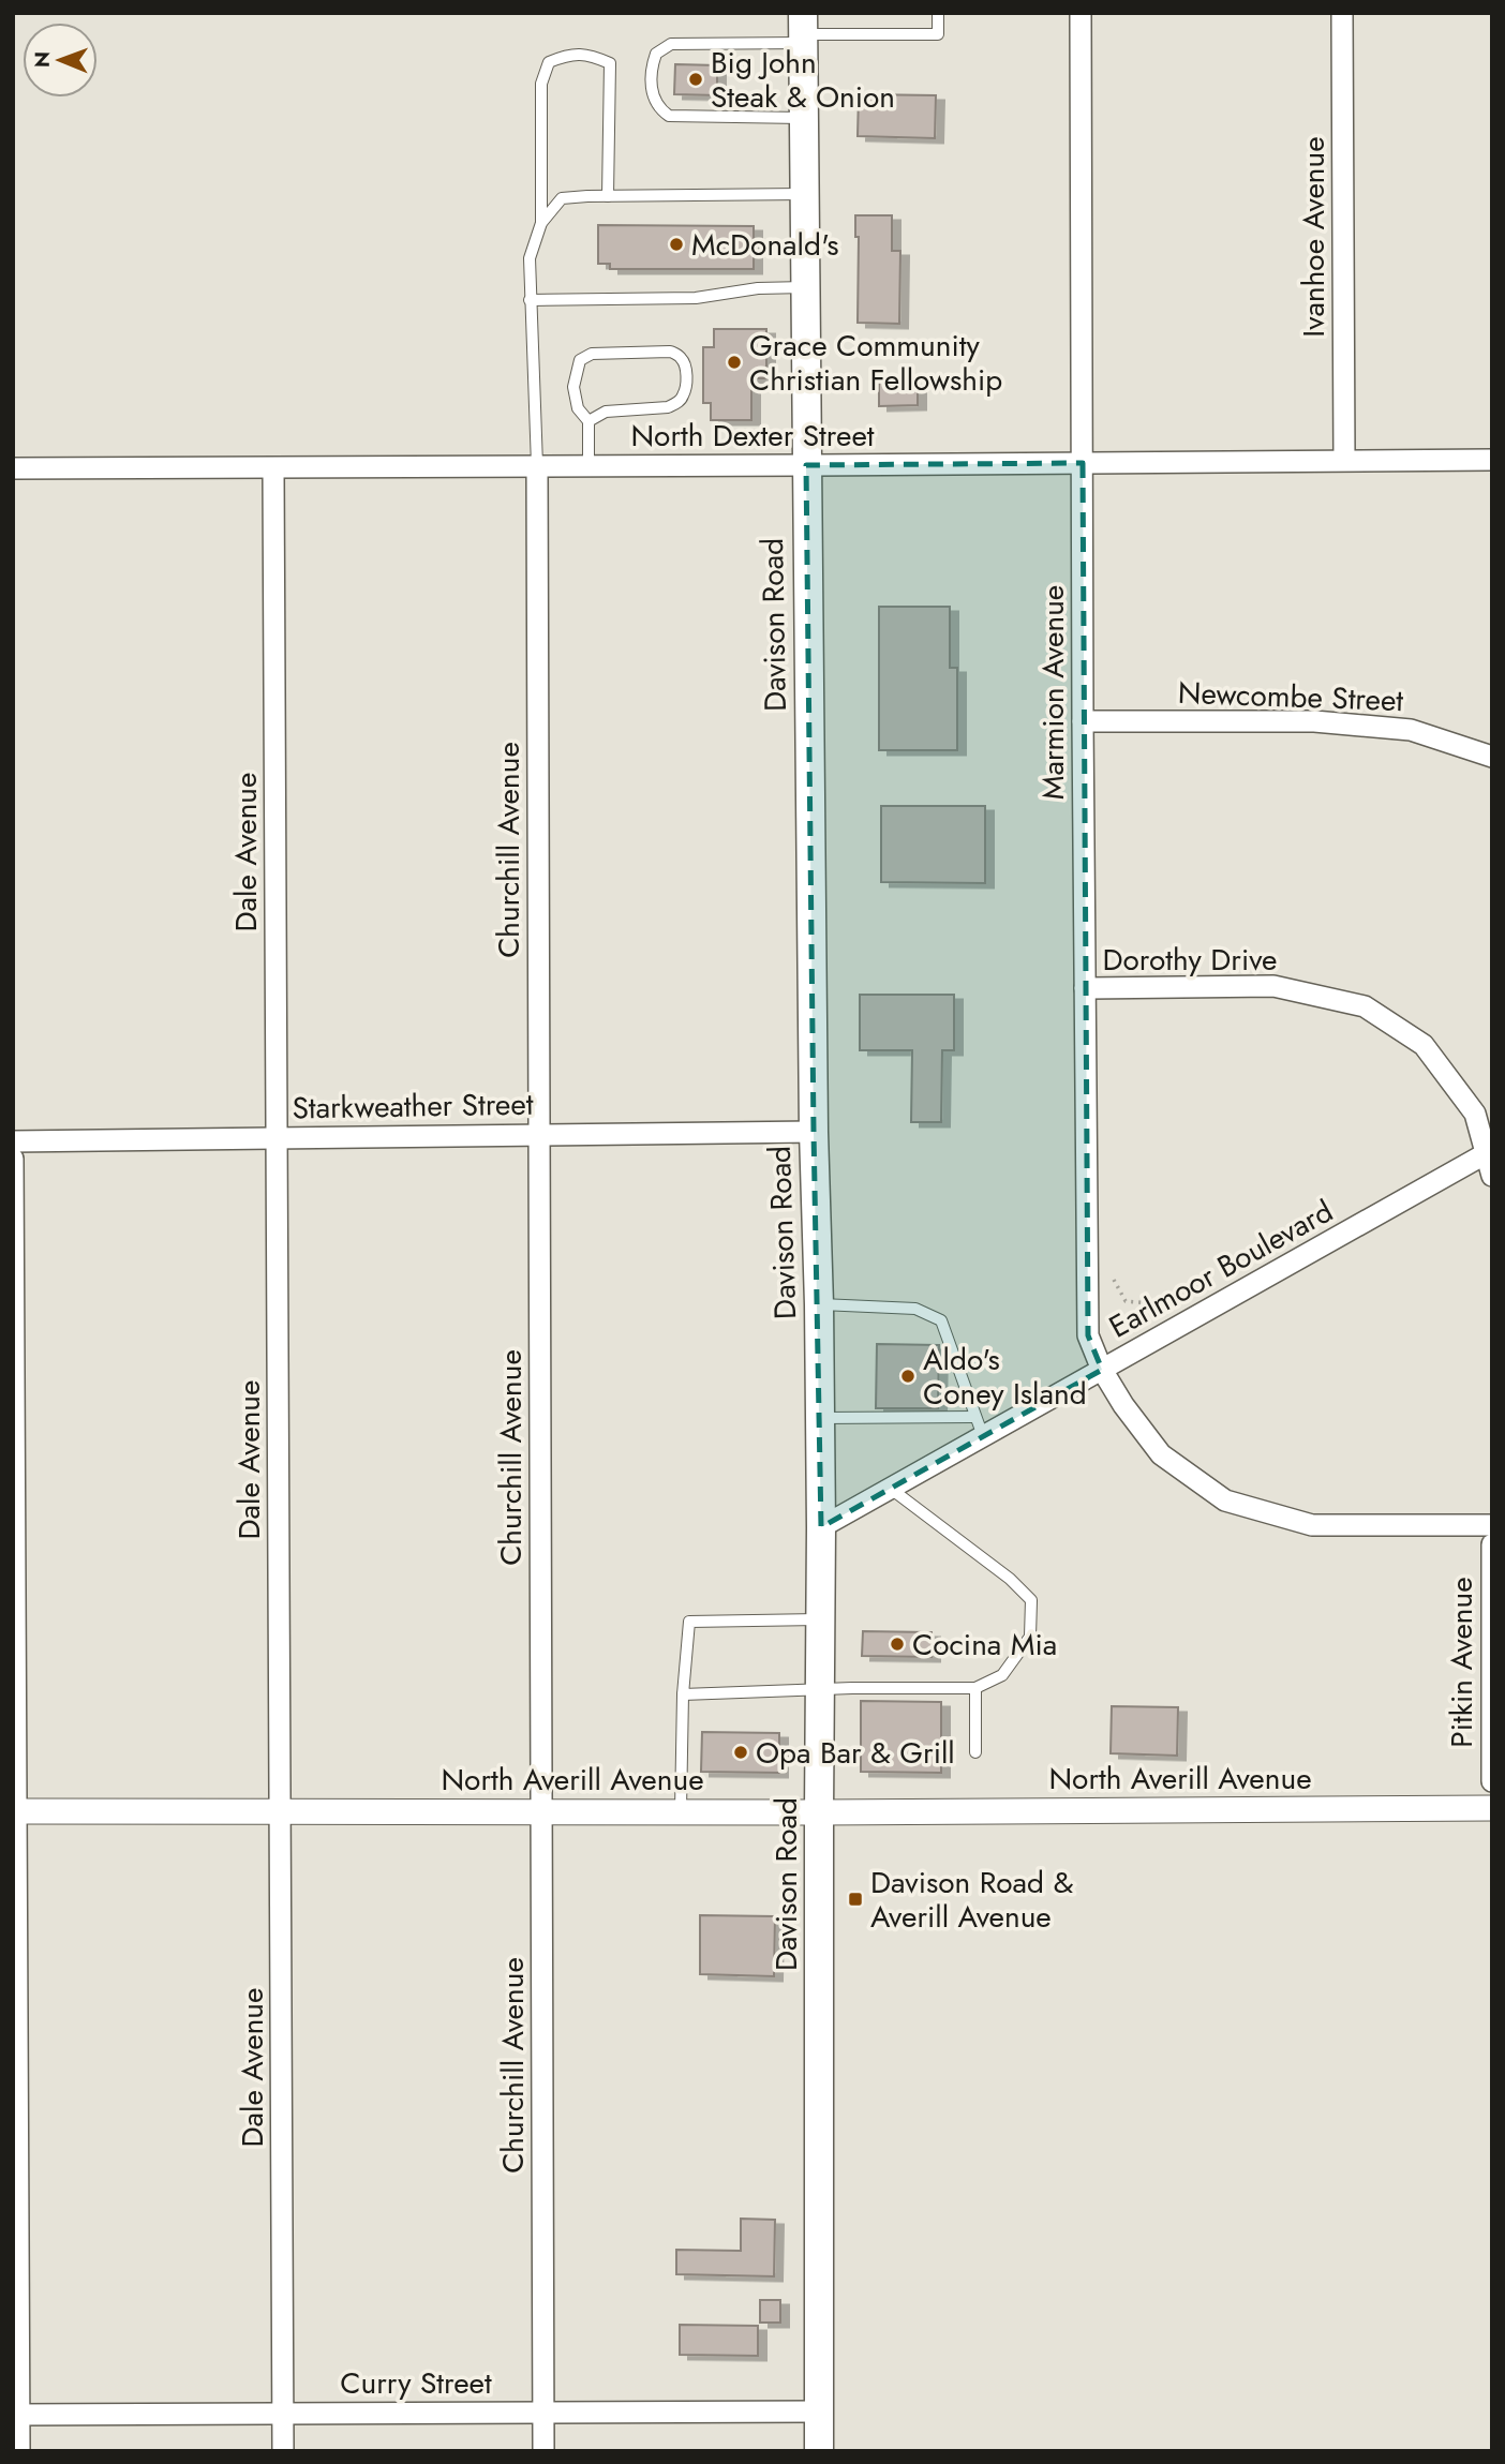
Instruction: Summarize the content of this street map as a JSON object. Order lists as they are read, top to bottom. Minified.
{"streets":{"main road":["Davison Road"],"street":["Ivanhoe Avenue","North Dexter Street","Marmion Avenue","Newcombe Street","Churchill Avenue","Dale Avenue","Dorothy Drive","Starkweather Street","Earlmoor Boulevard","Pitkin Avenue","North Averill Avenue","Curry Street"]},"crossings":[["Ivanhoe Avenue","North Dexter Street"],["North Dexter Street","Davison Road"],["North Dexter Street","Marmion Avenue"],["North Dexter Street","Churchill Avenue"],["North Dexter Street","Dale Avenue"],["Davison Road","Starkweather Street"],["Davison Road","Earlmoor Boulevard"],["Davison Road","North Averill Avenue"],["Davison Road","Curry Street"],["Marmion Avenue","Newcombe Street"],["Marmion Avenue","Dorothy Drive"],["Marmion Avenue","Earlmoor Boulevard"],["Churchill Avenue","Starkweather Street"],["Churchill Avenue","North Averill Avenue"],["Churchill Avenue","Curry Street"],["Dale Avenue","Starkweather Street"],["Dale Avenue","North Averill Avenue"],["Dale Avenue","Curry Street"],["Dorothy Drive","Earlmoor Boulevard"]],"places":{"other":["Big John Steak & Onion","McDonald's","Grace Community Christian Fellowship","Aldo's Coney Island","Cocina Mia","Opa Bar & Grill"],"transit":["Davison Road & Averill Avenue"]},"north":"left"}
